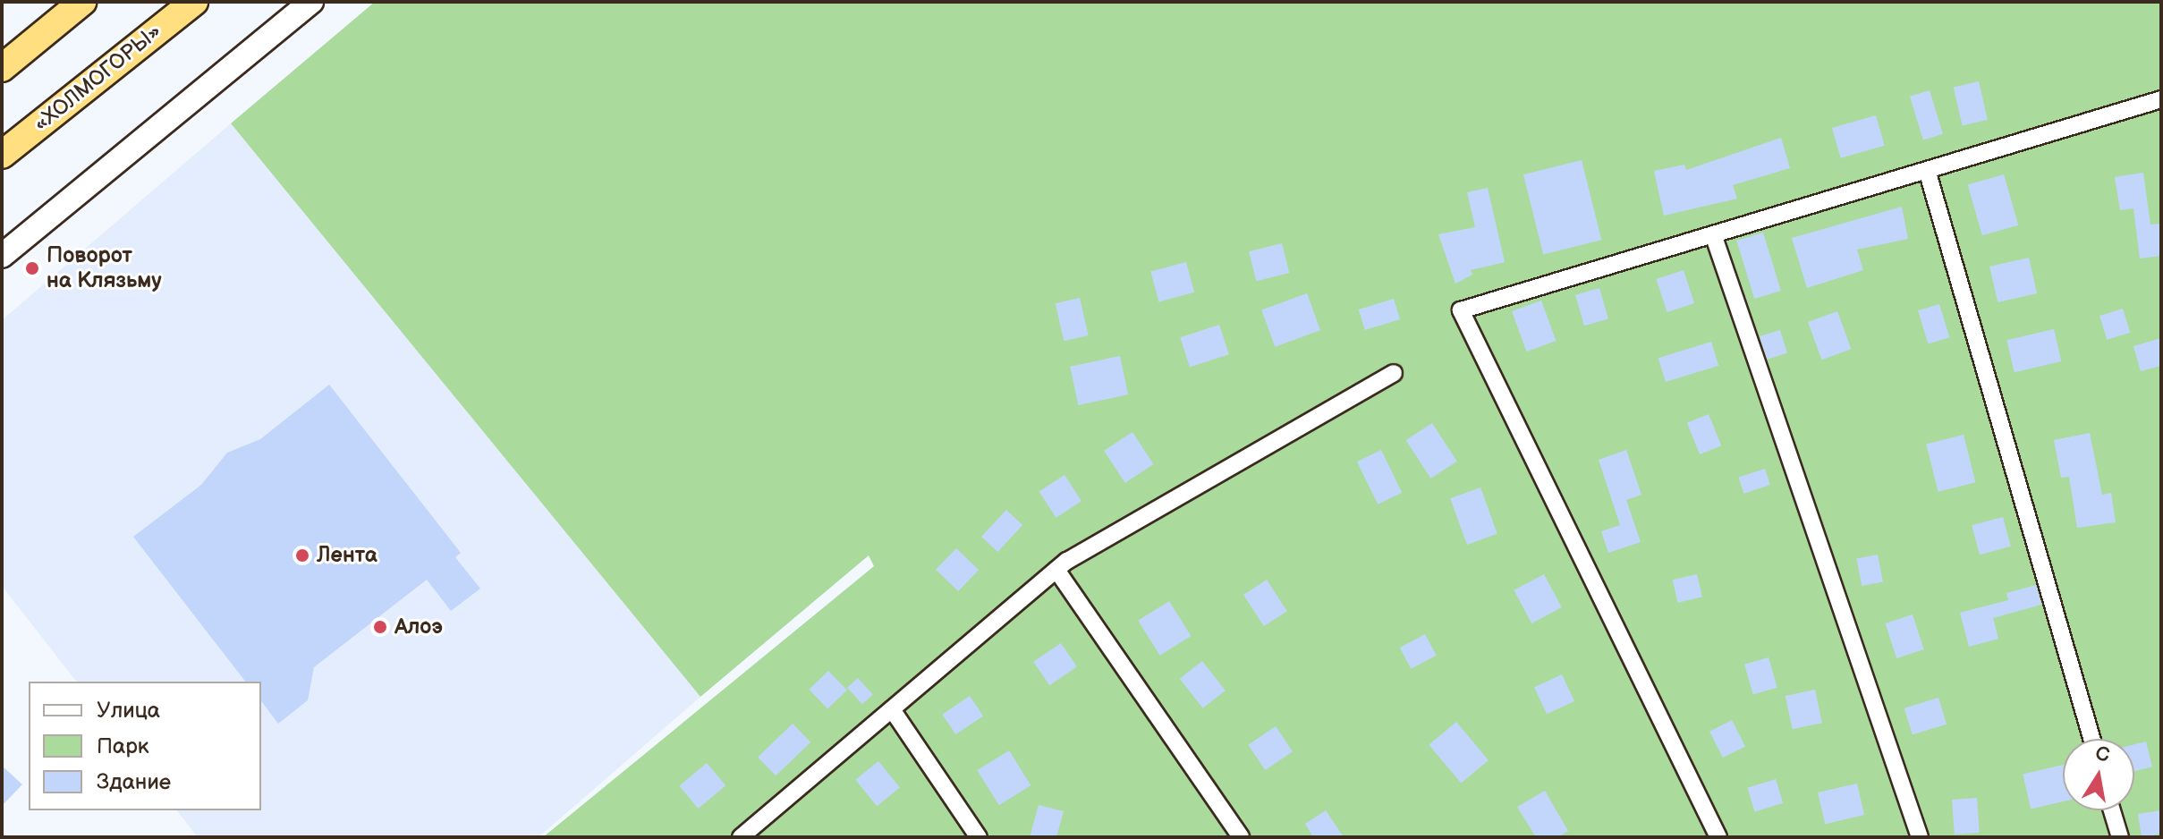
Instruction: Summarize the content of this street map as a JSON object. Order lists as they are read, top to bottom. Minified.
{"streets":{"highway":["«ХОЛМОГОРЫ»"]},"places":["Поворот на Клязьму","Лента","Алоэ"],"legend":["Улица","Парк","Здание"],"north":"top"}
